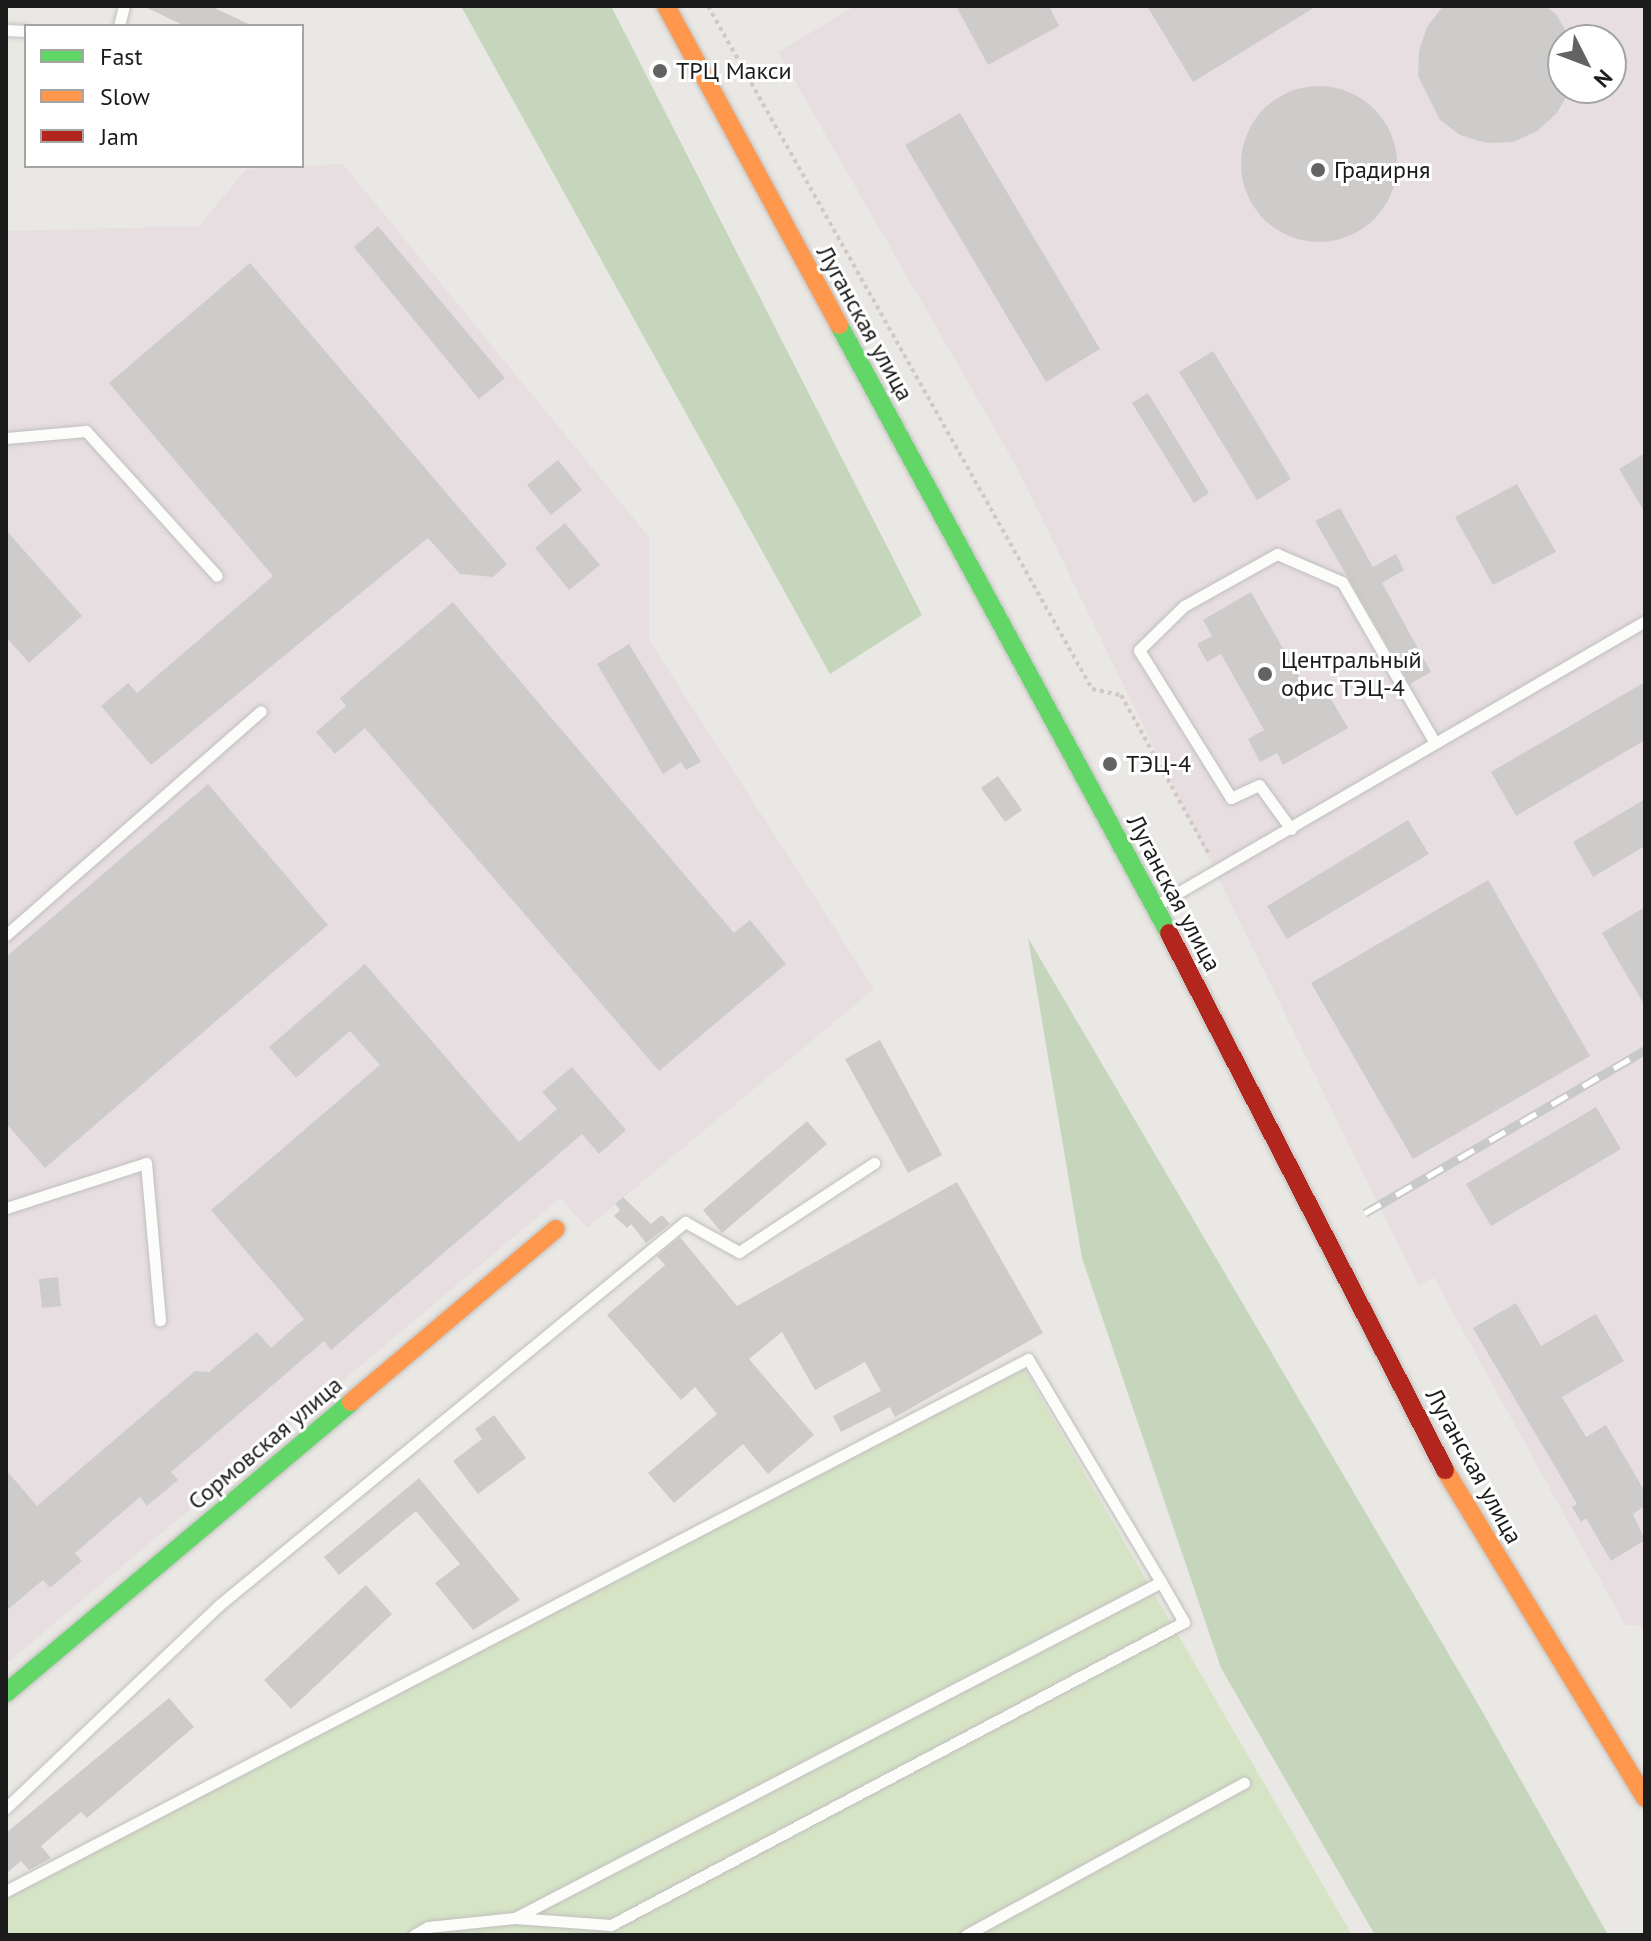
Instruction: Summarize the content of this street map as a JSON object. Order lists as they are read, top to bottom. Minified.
{"streets":{"main road":["Луганская улица","Сормовская улица"]},"places":["ТРЦ Макси","Градирня","Центральный офис ТЭЦ-4","ТЭЦ-4"],"legend":["Fast","Slow","Jam"],"north":"bottom right"}
